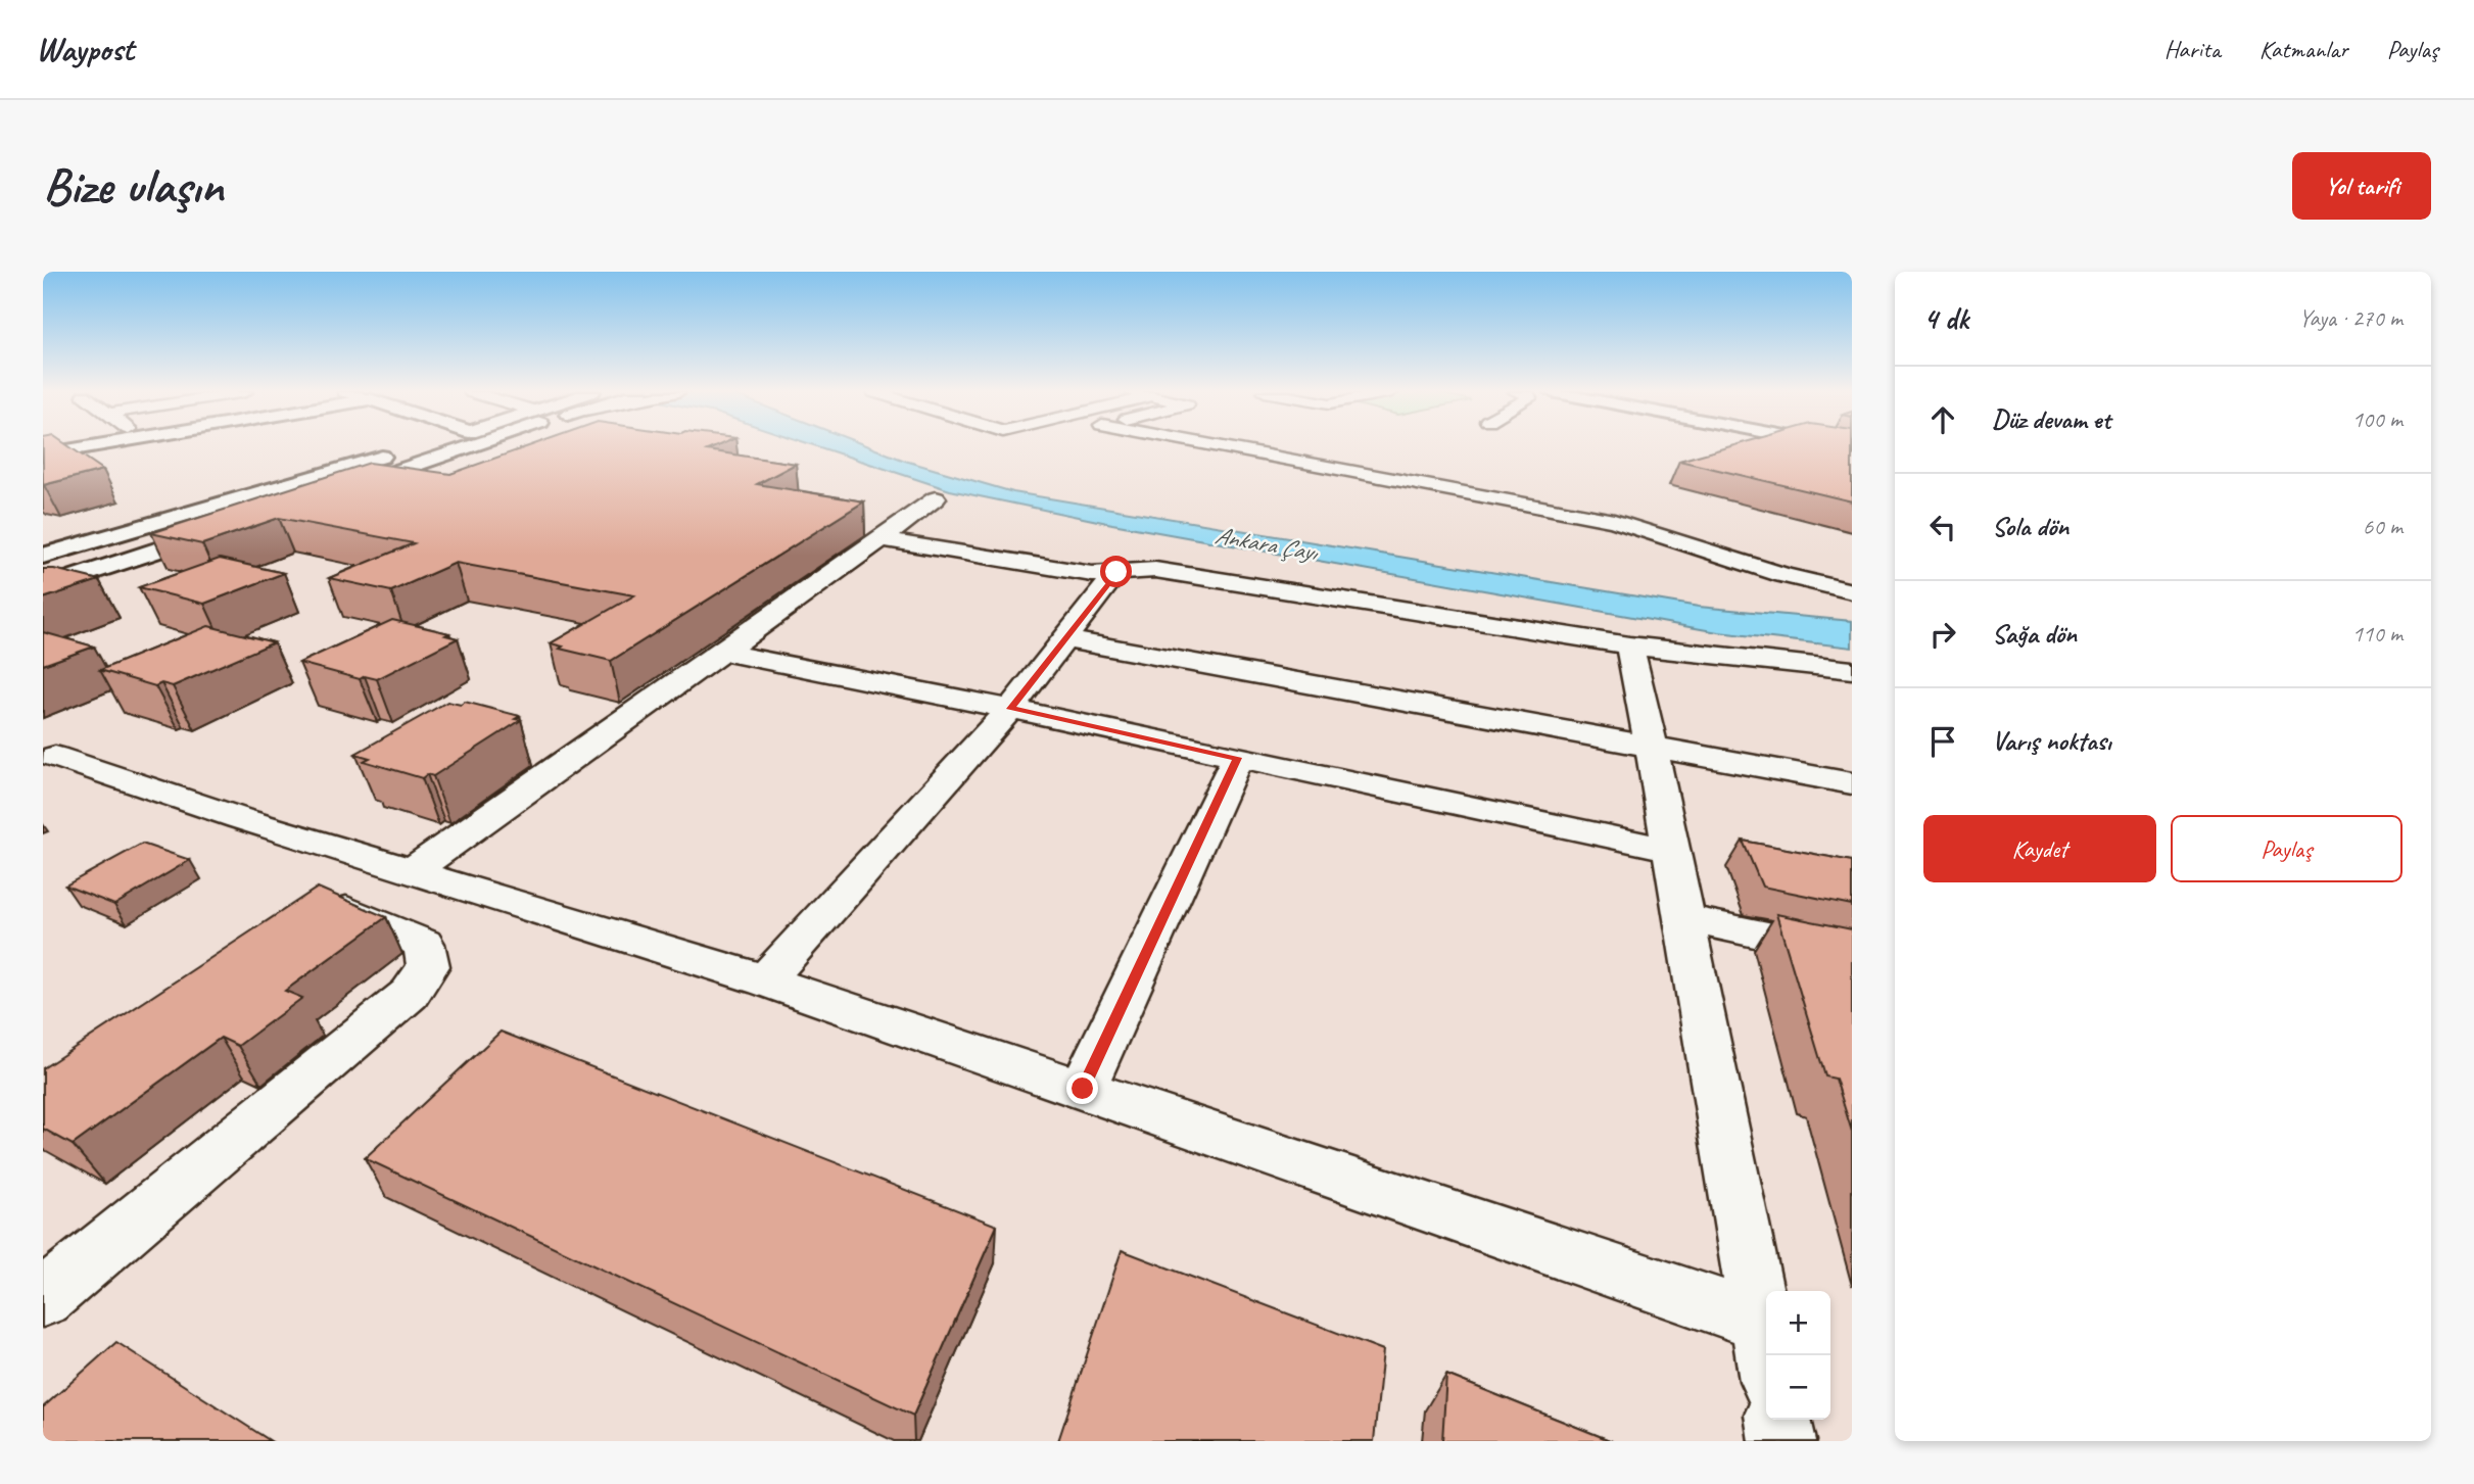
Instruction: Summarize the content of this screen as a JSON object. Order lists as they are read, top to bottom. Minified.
{"water":["Ankara Çayı"],"page":{"header":"Waypost","nav":["Harita","Katmanlar","Paylaş"],"buttons":["Yol tarifi",["Kaydet","Paylaş"]],"title":"Bize ulaşın","heading":["4 dk","Yaya · 270 m"],"list":[["Düz devam et","100 m"],["Sola dön","60 m"],["Sağa dön","110 m"],"Varış noktası"],"map_buttons":["+","−"]}}
